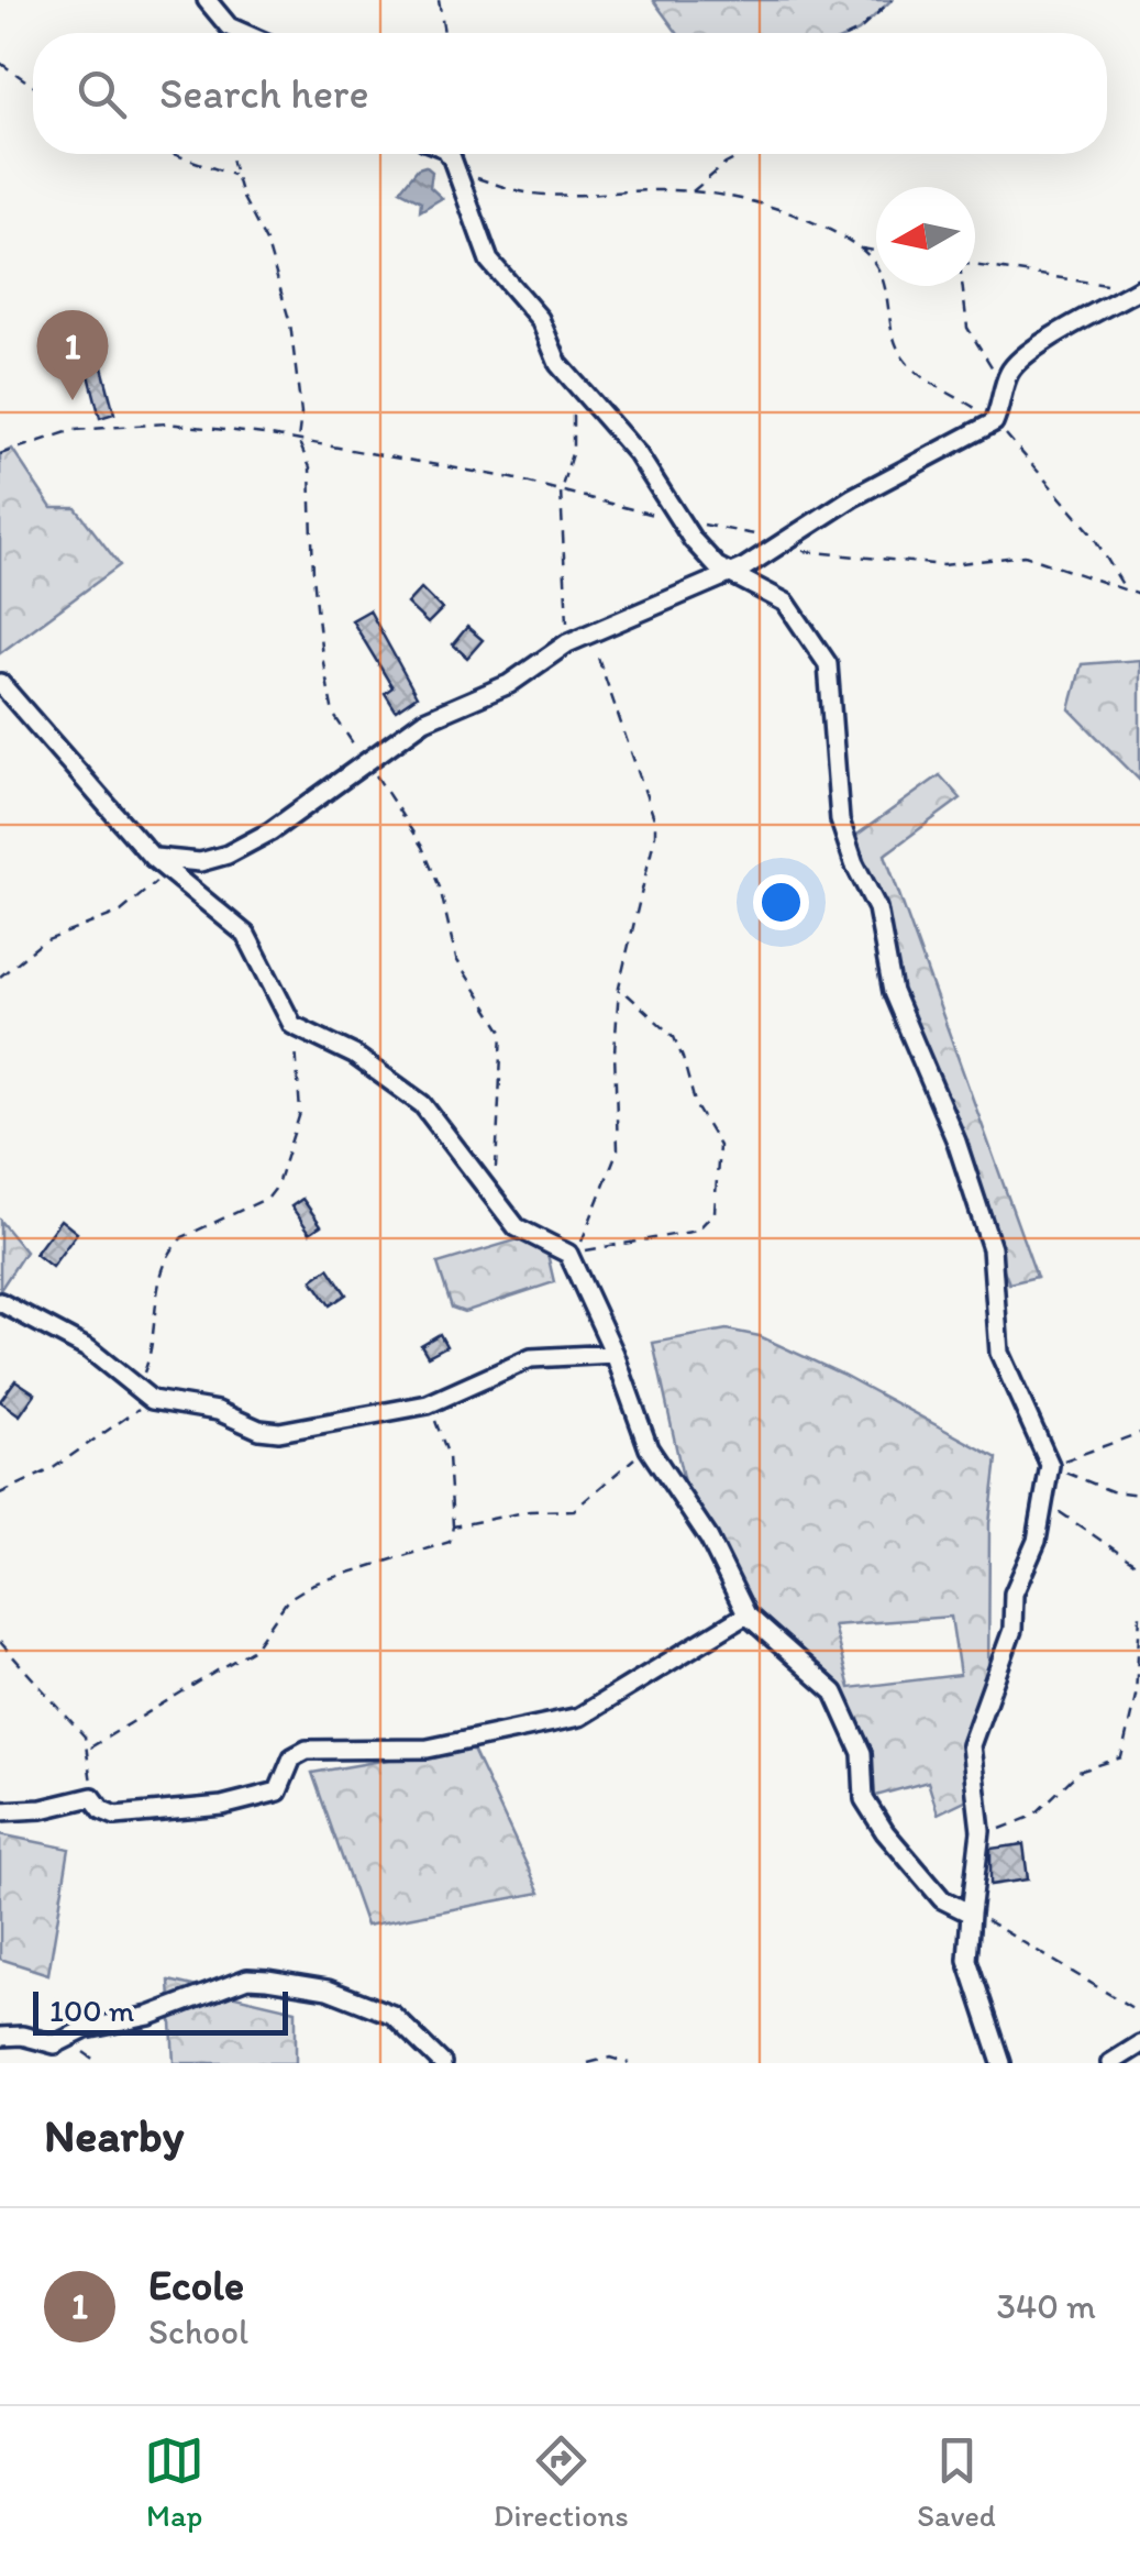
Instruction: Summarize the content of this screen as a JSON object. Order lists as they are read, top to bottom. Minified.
{"scale_bar":"100 m","north":"left","page":{"search":"Search here","pins":"1","scale":"100 m","heading":"Nearby","list":[{"mark":"1","name":"Ecole","note":"School","value":"340 m"}],"nav":["Map","Directions","Saved"]}}
